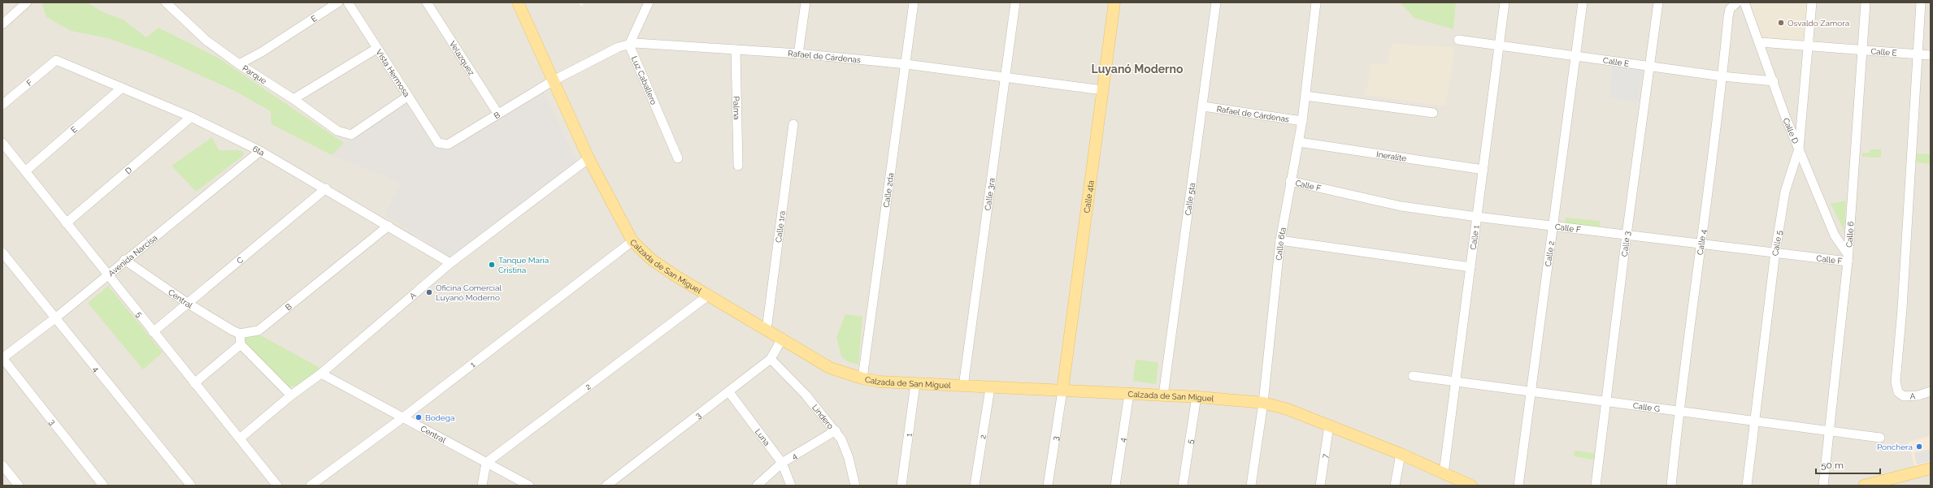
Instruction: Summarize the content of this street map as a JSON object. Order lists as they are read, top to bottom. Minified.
{"streets":{"main road":["Calle 4ta","Calzada de San Miguel"],"street":["E","Calle E","Rafael de Cárdenas","Velazquez","Vista Hermosa","Parque","Luz Caballero","F","Palma","B","Calle D","6ta","Ineralite","D","Calle F","Calle 2da","Calle 3ra","Calle 5ta","Calle 1ra","Calle 6","Calle 1","Calle 4","Calle 5","Calle 6ta","Calle 3","Calle 2","Avenida Narcisa","C","A","Central","5","1","4","2","Calle G","3","Lindero","Luna","7"]},"crossings":[["E","Parque"],["E","6ta"],["E","5"],["Calle E","Calle D"],["Calle E","Calle 6"],["Calle E","Calle 1"],["Calle E","Calle 4"],["Calle E","Calle 5"],["Calle E","Calle 3"],["Calle E","Calle 2"],["Calle E","A"],["Rafael de Cárdenas","Luz Caballero"],["Rafael de Cárdenas","Palma"],["Rafael de Cárdenas","B"],["Rafael de Cárdenas","Calle 2da"],["Rafael de Cárdenas","Calle 3ra"],["Rafael de Cárdenas","Calle 4ta"],["Rafael de Cárdenas","Calle 5ta"],["Rafael de Cárdenas","Calle 6ta"],["Rafael de Cárdenas","Calzada de San Miguel"],["Velazquez","B"],["Vista Hermosa","Parque"],["Vista Hermosa","B"],["F","6ta"],["B","6ta"],["B","Calzada de San Miguel"],["B","Central"],["Calle D","Calle F"],["Calle D","Calle 6"],["Calle D","Calle 5"],["6ta","D"],["6ta","Avenida Narcisa"],["6ta","C"],["6ta","A"],["Ineralite","Calle 1"],["Ineralite","Calle 6ta"],["D","5"],["Calle F","Calle 6"],["Calle F","Calle 1"],["Calle F","Calle 4"],["Calle F","Calle 5"],["Calle F","Calle 6ta"],["Calle F","Calle 3"],["Calle F","Calle 2"],["Calle 2da","Calzada de San Miguel"],["Calle 3ra","Calzada de San Miguel"],["Calle 4ta","Calzada de San Miguel"],["Calle 4ta","3"],["Calle 5ta","Calzada de San Miguel"],["Calle 1ra","Calzada de San Miguel"],["Calle 6","Calle G"],["Calle 1","Calzada de San Miguel"],["Calle 1","Calle G"],["Calle 4","Calle G"],["Calle 5","Calle G"],["Calle 6ta","Calzada de San Miguel"],["Calle 3","Calle G"],["Calle 2","Calle G"],["Avenida Narcisa","Central"],["Avenida Narcisa","5"],["Avenida Narcisa","4"],["Avenida Narcisa","3"],["C","Central"],["C","5"],["Calzada de San Miguel","A"],["Calzada de San Miguel","5"],["Calzada de San Miguel","1"],["Calzada de San Miguel","4"],["Calzada de San Miguel","2"],["Calzada de San Miguel","3"],["Calzada de San Miguel","7"],["A","Central"],["A","5"],["Central","1"],["Central","2"],["4","Lindero"],["4","Luna"],["3","Lindero"],["3","Luna"]],"districts":["Luyanó Moderno"],"places":["Osvaldo Zamora","Tanque María Cristina","Oficina Comercial Luyanó Moderno","Bodega","Ponchera"],"scale_bar":"50 m"}
